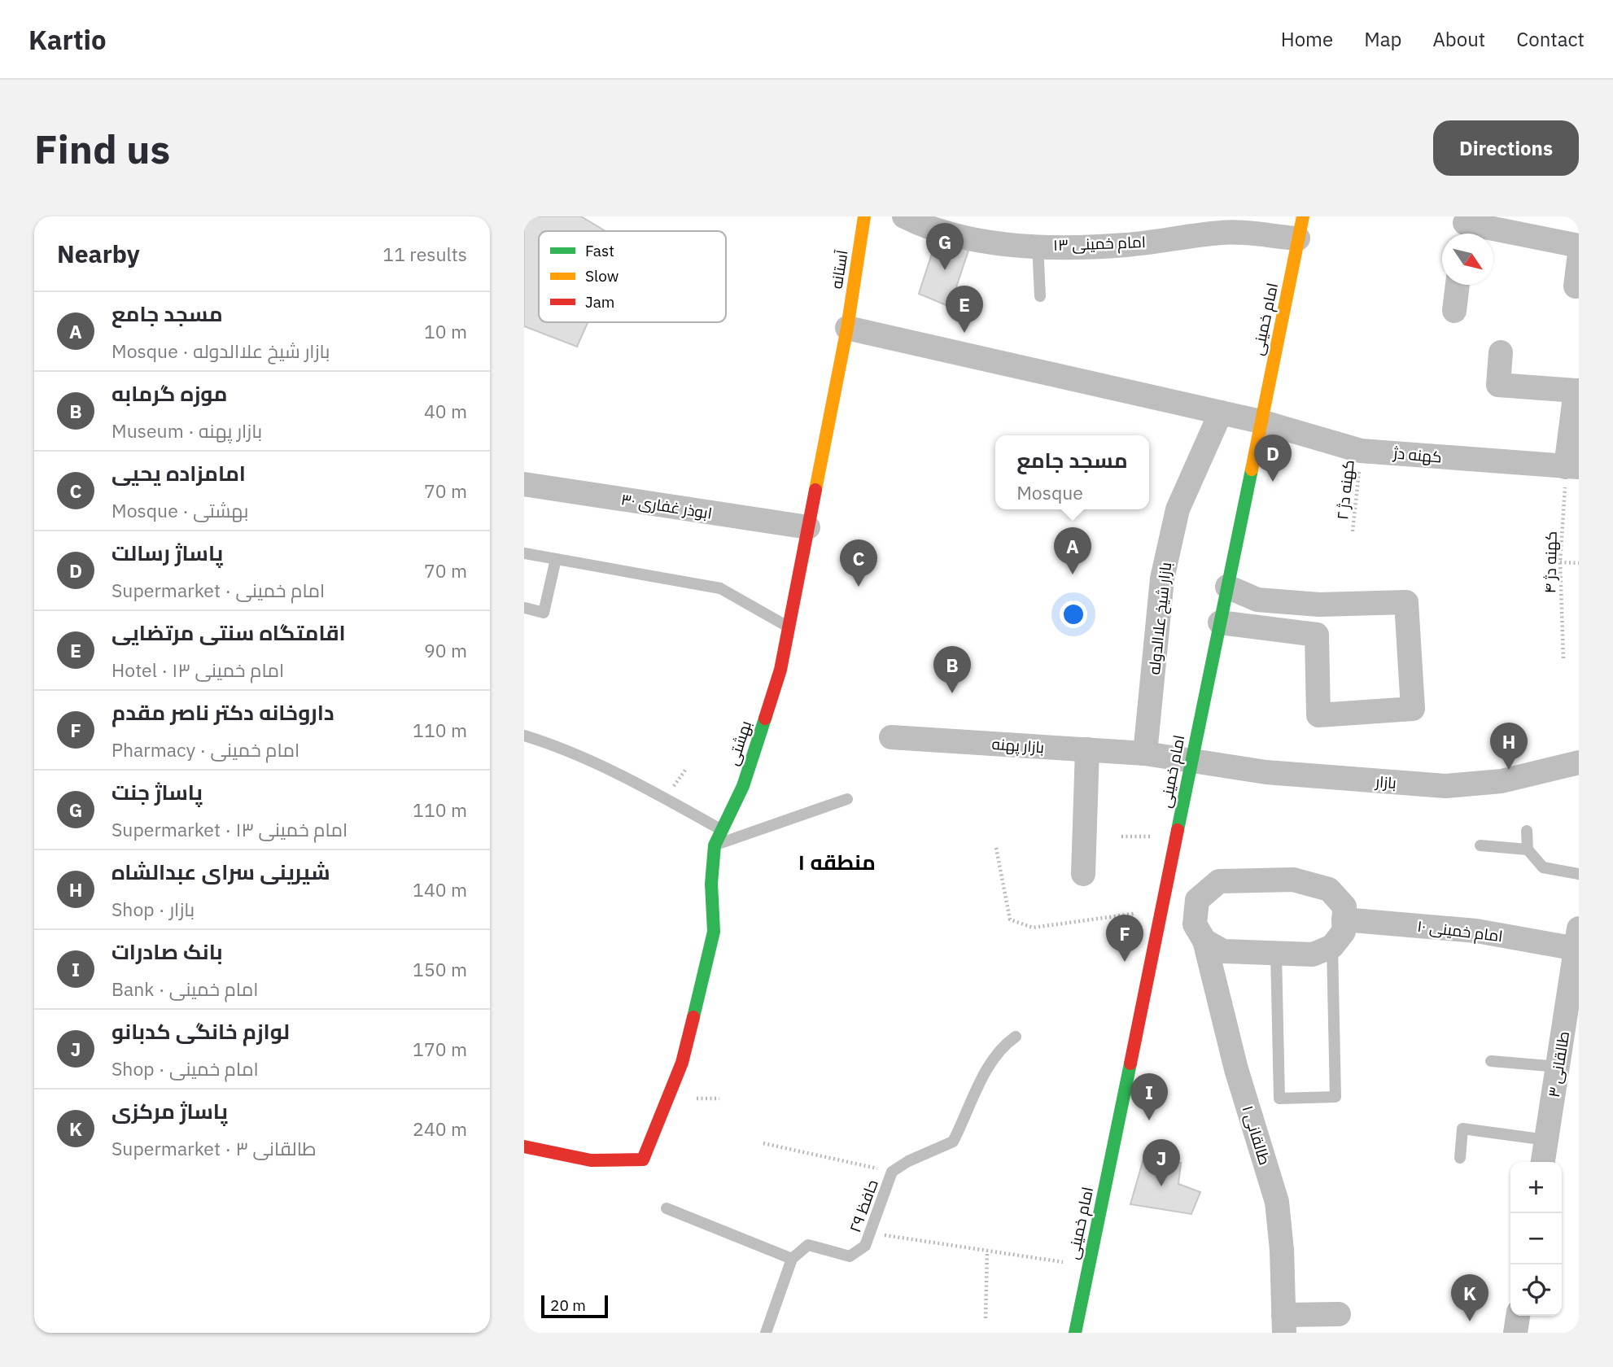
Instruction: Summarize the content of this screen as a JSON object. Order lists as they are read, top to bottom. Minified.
{"streets":{"street":["امام خمینی ۱۳","آستانه","امام خمینی","کهنه دژ","ابوذر غفاری ۳۰","بازار شیخ علاالدوله","بهشتی","بازار پهنه","بازار","امام خمینی ۱۰","طالقانی ۳","طالقانی ۱"],"lane":["حافظ ۲۹"],"path":["کهنه دژ ۲","کهنه دژ ۴"]},"crossings":[["امام خمینی ۱۳","امام خمینی"],["آستانه","کهنه دژ"],["آستانه","بهشتی"],["امام خمینی","کهنه دژ"],["امام خمینی","بازار"],["کهنه دژ","کهنه دژ ۲"],["کهنه دژ","کهنه دژ ۴"],["کهنه دژ","بازار شیخ علاالدوله"],["کهنه دژ","بهشتی"],["ابوذر غفاری ۳۰","بهشتی"],["بازار شیخ علاالدوله","بازار پهنه"],["امام خمینی ۱۰","طالقانی ۳"],["امام خمینی ۱۰","طالقانی ۱"]],"districts":["منطقه ۱"],"legend":["Fast","Slow","Jam"],"scale_bar":"20 m","north":"bottom right","page":{"header":"Kartio","nav":["Home","Map","About","Contact"],"buttons":"Directions","title":"Find us","heading":["Nearby","11 results"],"pins":["G","E","D","A","C","B","H","F","I","J","K"],"list":[{"mark":"A","name":"مسجد جامع","note":"Mosque · بازار شیخ علاالدوله","value":"10 m"},{"mark":"B","name":"موزه گرمابه","note":"Museum · بازار پهنه","value":"40 m"},{"mark":"C","name":"امامزاده یحیی","note":"Mosque · بهشتی","value":"70 m"},{"mark":"D","name":"پاساژ رسالت","note":"Supermarket · امام خمینی","value":"70 m"},{"mark":"E","name":"اقامتگاه سنتی مرتضایی","note":"Hotel · امام خمینی ۱۳","value":"90 m"},{"mark":"F","name":"داروخانه دکتر ناصر مقدم","note":"Pharmacy · امام خمینی","value":"110 m"},{"mark":"G","name":"پاساژ جنت","note":"Supermarket · امام خمینی ۱۳","value":"110 m"},{"mark":"H","name":"شیرینی سرای عبدالشاه","note":"Shop · بازار","value":"140 m"},{"mark":"I","name":"بانک صادرات","note":"Bank · امام خمینی","value":"150 m"},{"mark":"J","name":"لوازم خانگی کدبانو","note":"Shop · امام خمینی","value":"170 m"},{"mark":"K","name":"پاساژ مرکزی","note":"Supermarket · طالقانی ۳","value":"240 m"}],"popup":["مسجد جامع","Mosque"],"map_buttons":["+","−"],"scale":"20 m"}}
